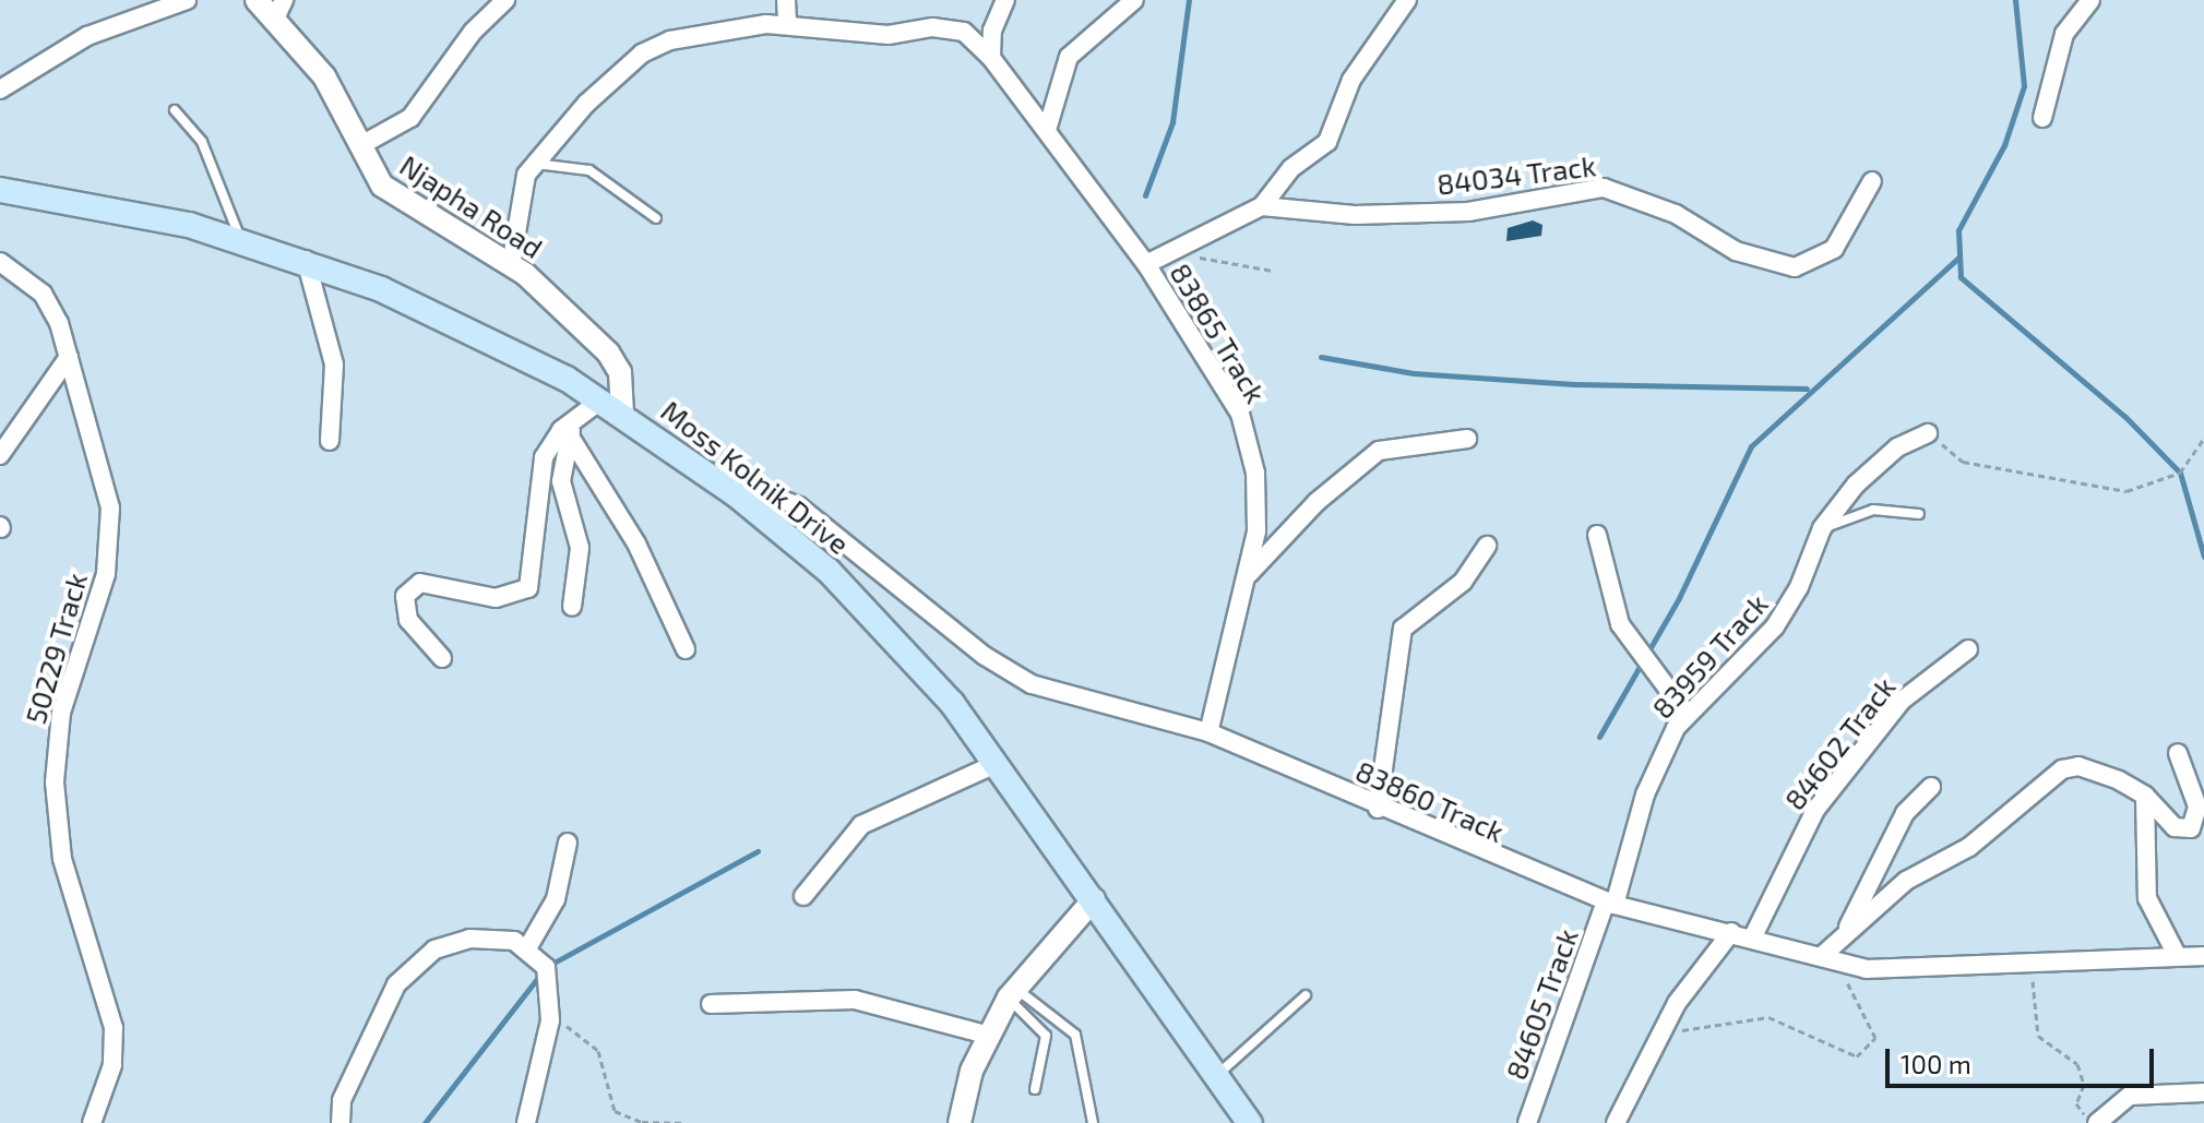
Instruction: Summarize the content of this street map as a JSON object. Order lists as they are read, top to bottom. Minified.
{"streets":{"main road":["Moss Kolnik Drive"],"street":["84034 Track","Njapha Road","83865 Track","50229 Track","83959 Track","84602 Track","83860 Track","84605 Track"]},"crossings":[["Njapha Road","Moss Kolnik Drive"],["83865 Track","83860 Track"],["Moss Kolnik Drive","83860 Track"],["83959 Track","83860 Track"],["83959 Track","84605 Track"],["84602 Track","83860 Track"],["83860 Track","84605 Track"]],"scale_bar":"100 m"}
